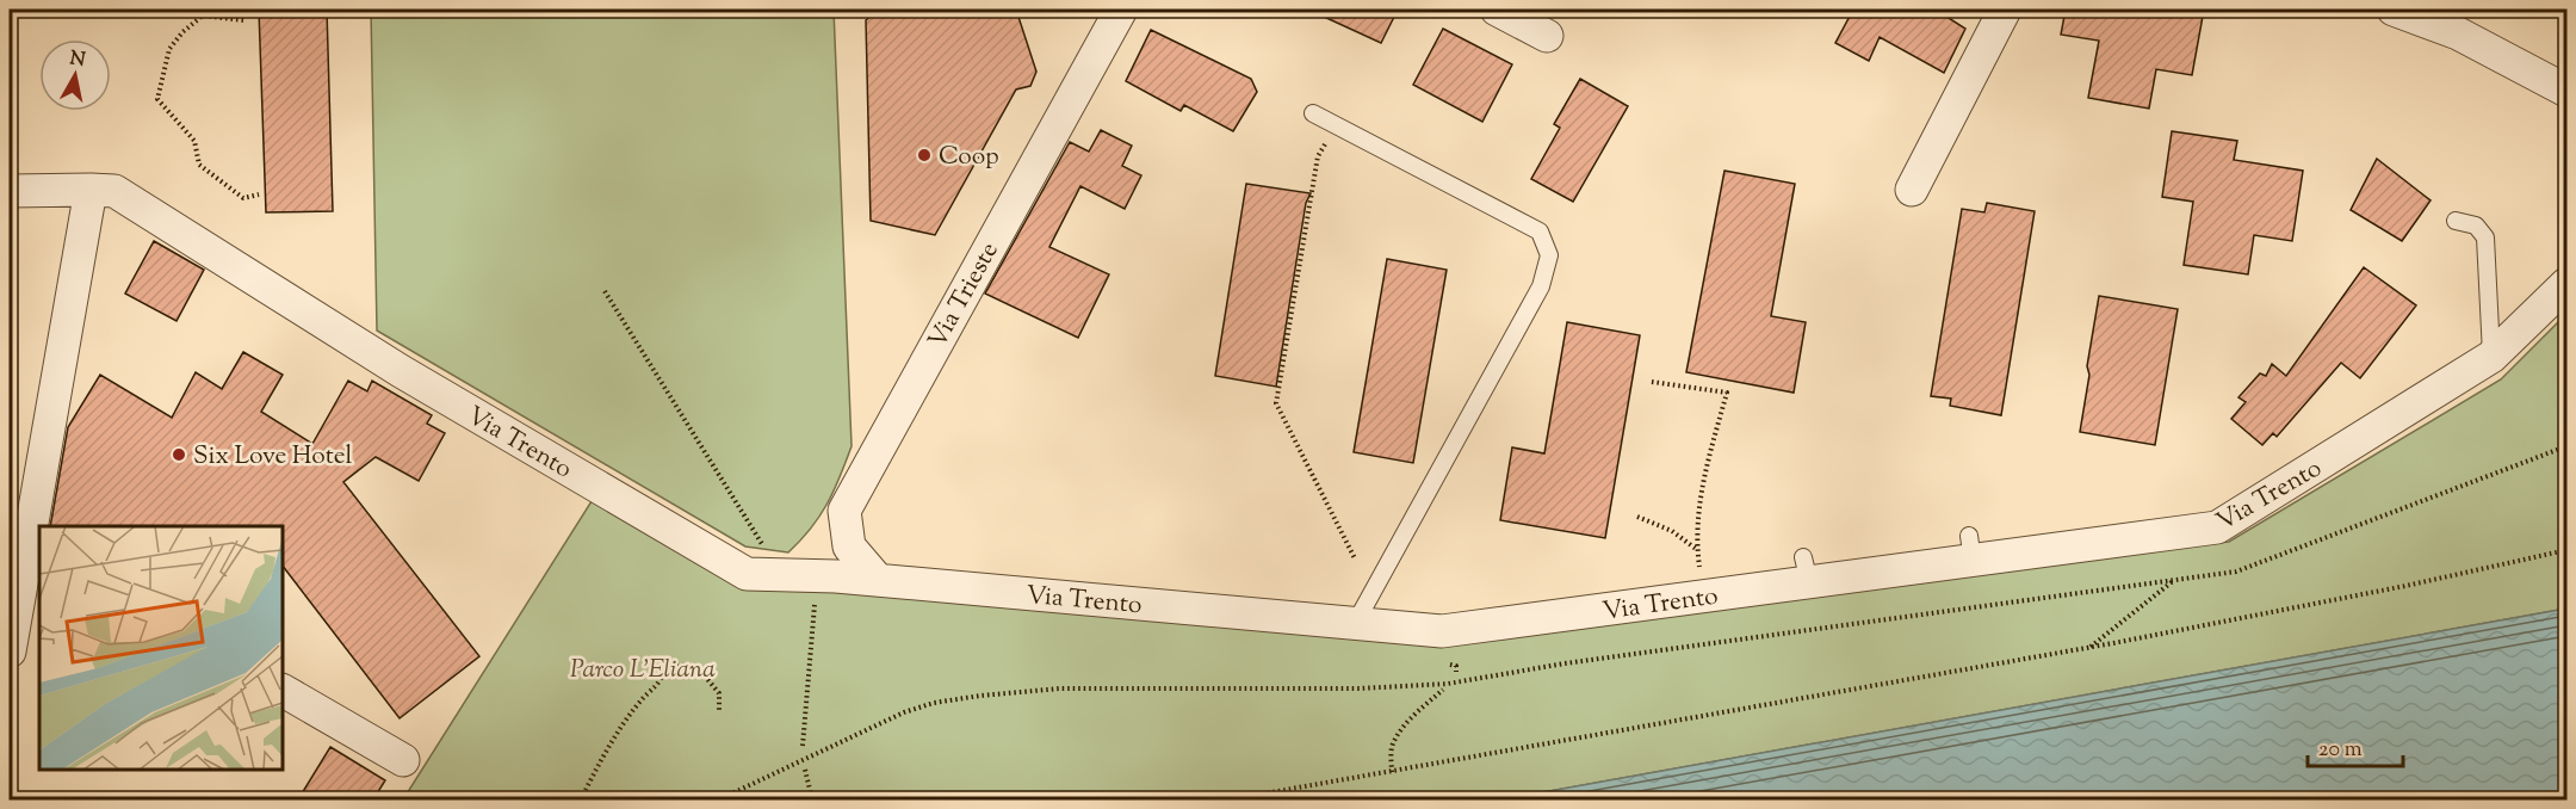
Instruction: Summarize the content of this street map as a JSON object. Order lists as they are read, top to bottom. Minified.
{"streets":{"street":["Via Trieste","Via Trento"]},"crossings":[["Via Trieste","Via Trento"]],"parks":["Parco L'Eliana"],"places":["Coop","Six Love Hotel"],"scale_bar":"20 m","north":"top"}
